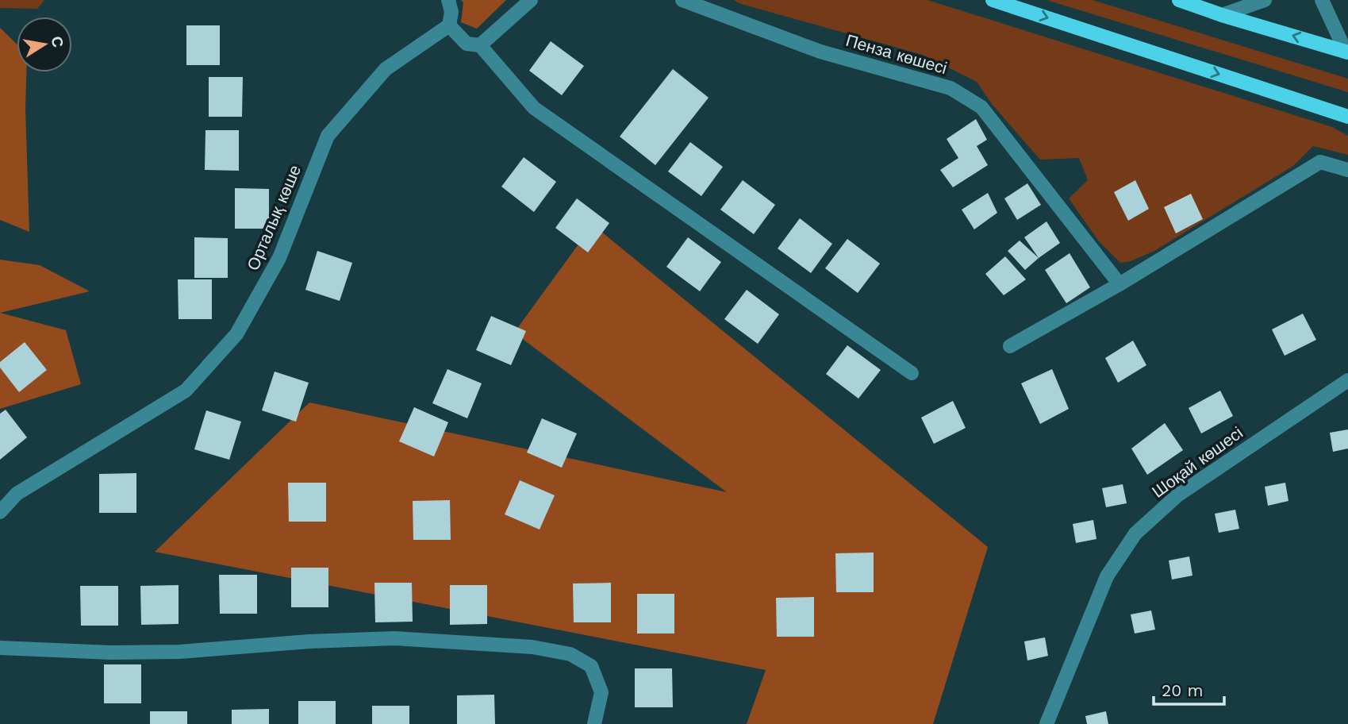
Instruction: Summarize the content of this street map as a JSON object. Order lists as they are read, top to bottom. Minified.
{"streets":{"street":["Пенза көшесі","Орталық көше","Шоқай көшесі"]},"scale_bar":"20 m","north":"right"}
